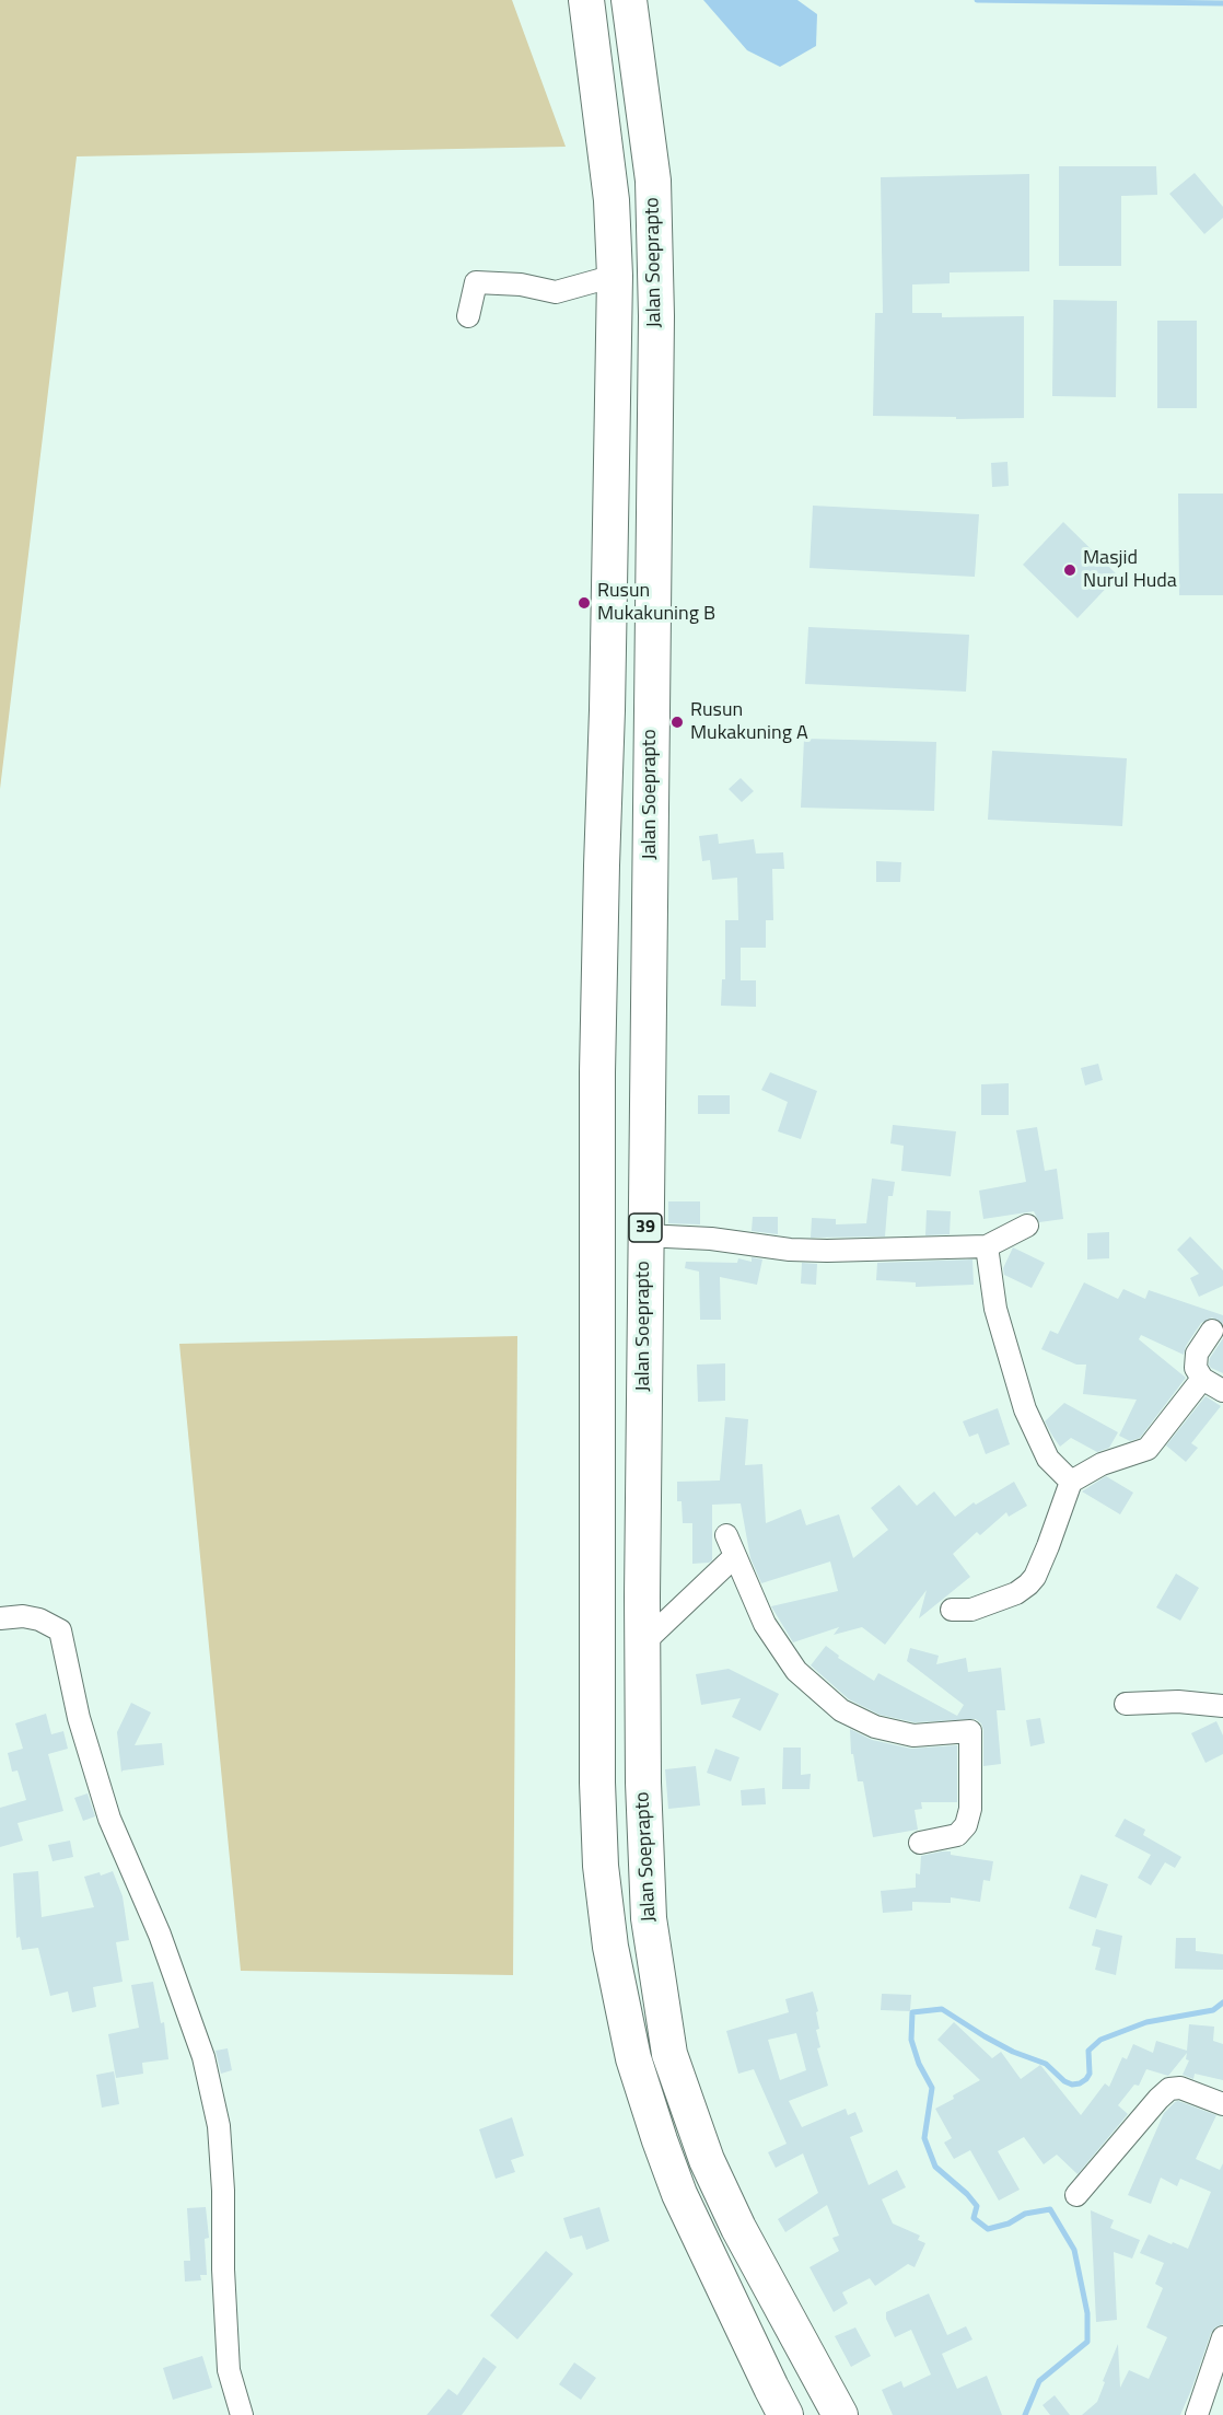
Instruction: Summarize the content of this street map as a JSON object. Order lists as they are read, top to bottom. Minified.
{"streets":{"highway":["Jalan Soeprapto","39"]},"places":["Masjid Nurul Huda","Rusun Mukakuning B","Rusun Mukakuning A"]}
